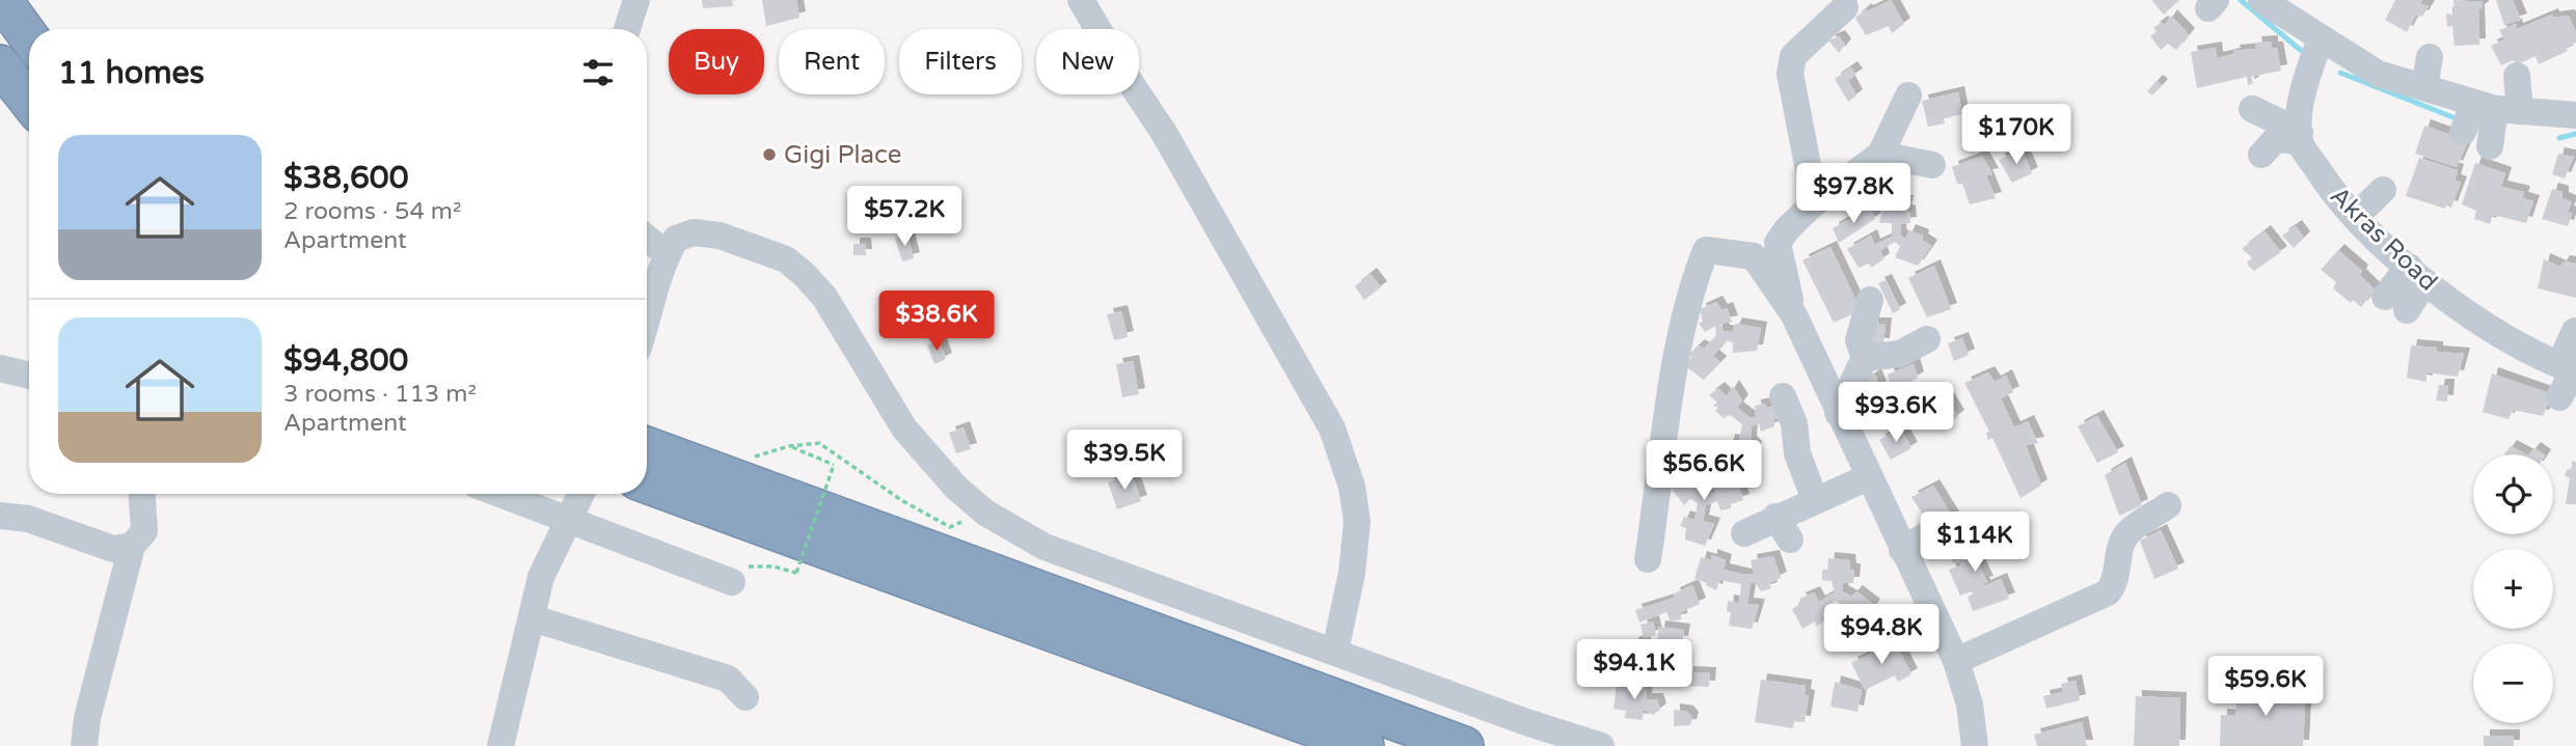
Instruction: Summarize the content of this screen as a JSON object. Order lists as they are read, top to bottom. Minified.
{"streets":{"street":["Akras Road"]},"places":["Gigi Place"],"page":{"chip":["Buy","Rent","Filters","New"],"heading":"11 homes","price":["$170K","$97.8K","$57.2K","$38.6K","$93.6K","$39.5K","$56.6K","$114K","$94.8K","$94.1K","$59.6K"],"list":[{"name":"$38,600","note":"2 rooms · 54 m² · Apartment"},{"name":"$94,800","note":"3 rooms · 113 m² · Apartment"}],"map_buttons":["+","−"]}}
